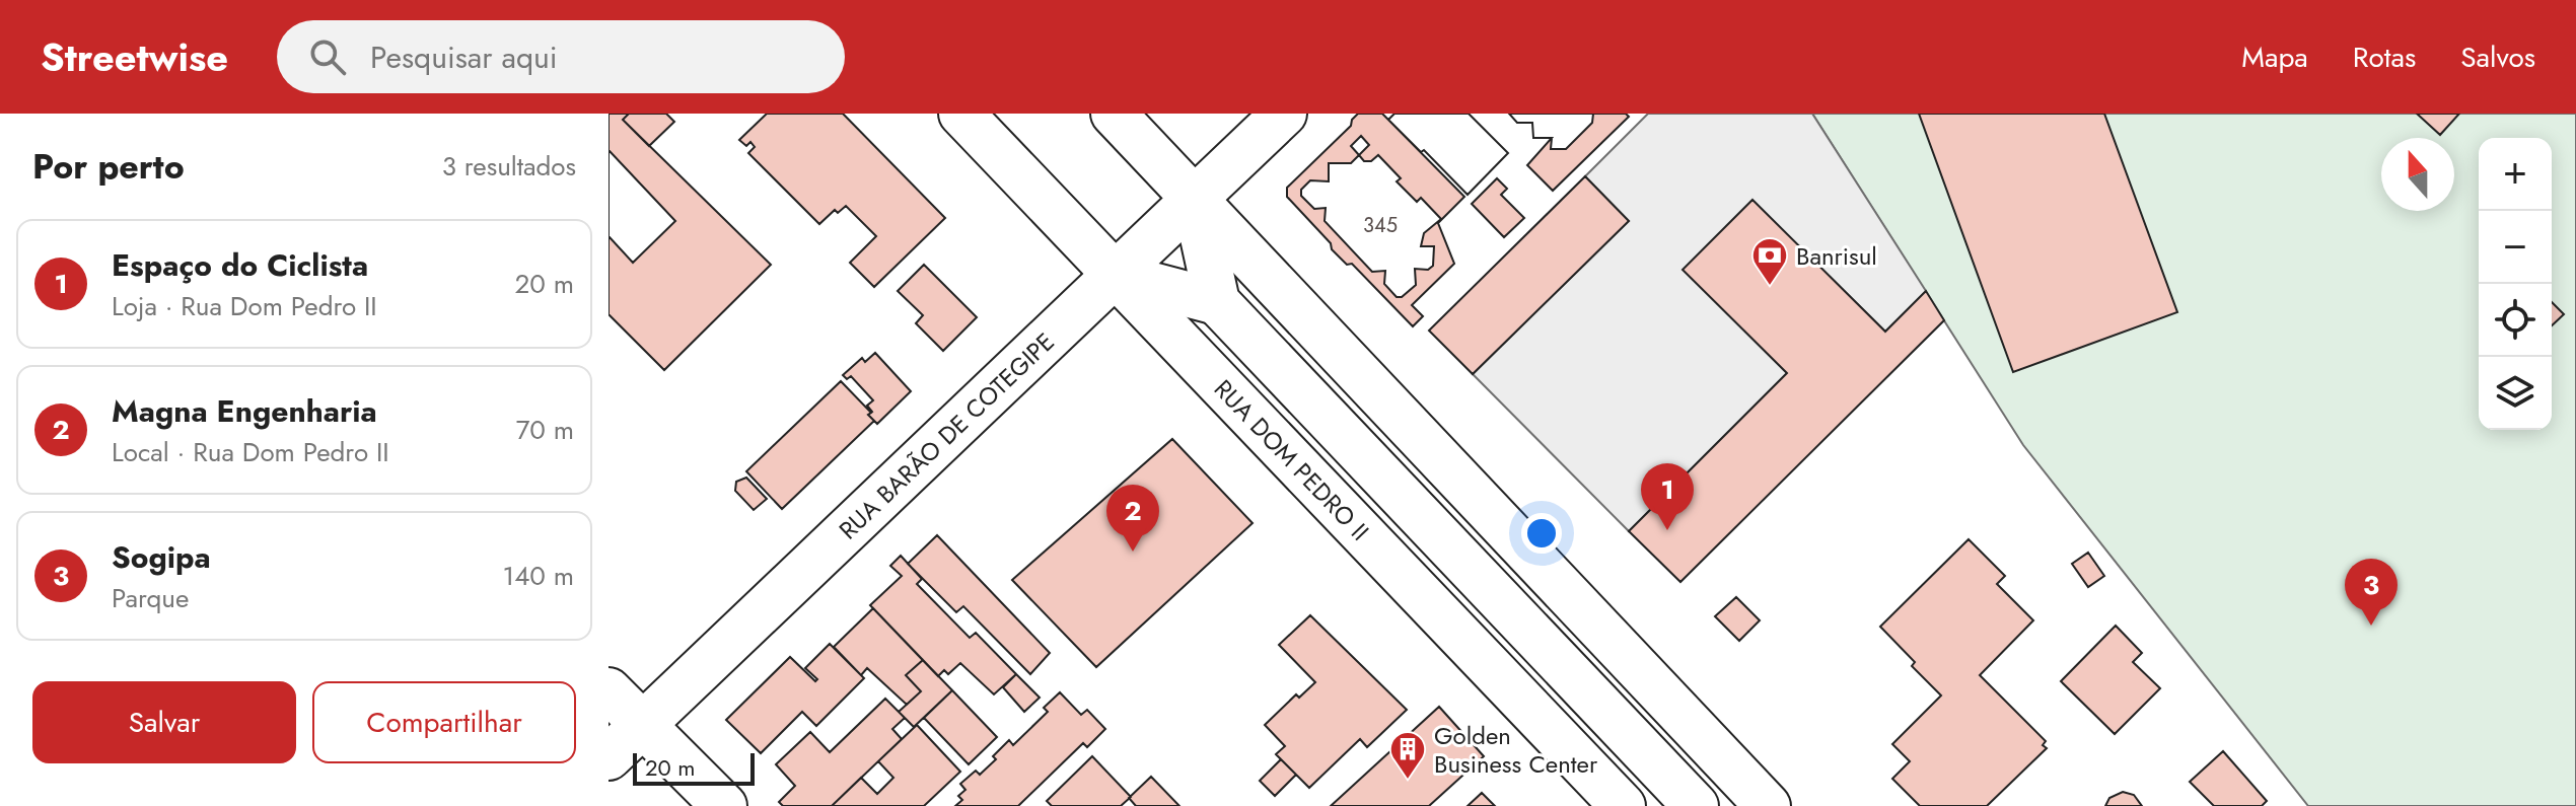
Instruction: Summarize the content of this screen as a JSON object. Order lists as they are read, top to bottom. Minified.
{"streets":{"main road":["RUA BARÃO DE COTEGIPE","RUA DOM PEDRO II"]},"crossings":[["RUA BARÃO DE COTEGIPE","RUA DOM PEDRO II"]],"places":{"bank":["Banrisul"],"building":["Golden Business Center"]},"house_numbers":["345"],"scale_bar":"20 m","north":"top","page":{"header":"Streetwise","search":"Pesquisar aqui","nav":["Mapa","Rotas","Salvos"],"heading":["Por perto","3 resultados"],"map_buttons":["+","−"],"list":[{"mark":"1","name":"Espaço do Ciclista","note":"Loja · Rua Dom Pedro II","value":"20 m"},{"mark":"2","name":"Magna Engenharia","note":"Local · Rua Dom Pedro II","value":"70 m"},{"mark":"3","name":"Sogipa","note":"Parque","value":"140 m"}],"pins":["1","2","3"],"buttons":["Salvar","Compartilhar"],"scale":"20 m"}}
